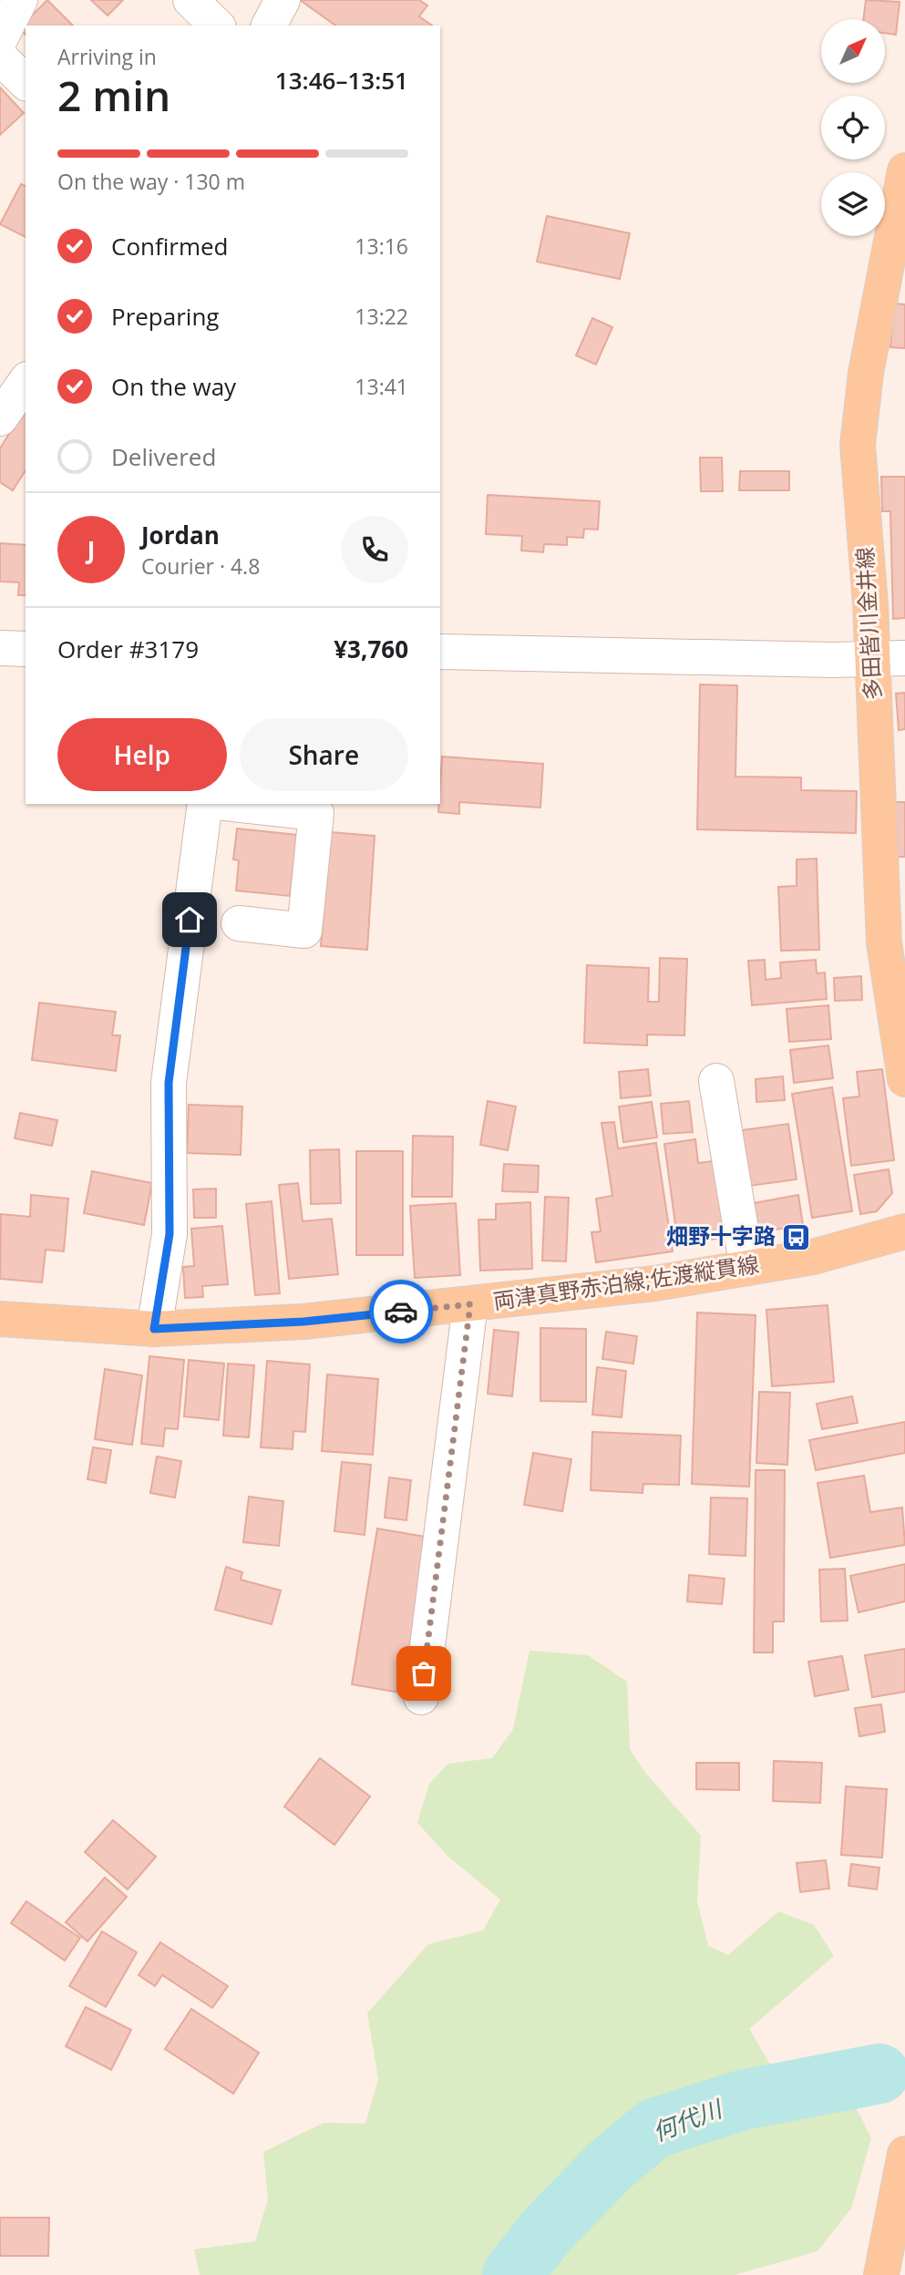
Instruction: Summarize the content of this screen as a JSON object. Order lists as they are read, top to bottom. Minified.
{"streets":{"main road":["多田皆川金井線","両津真野赤泊線;佐渡縦貫線"]},"water":["何代川"],"places":{"bus stop":["畑野十字路"]},"north":"top right","page":{"heading":["2 min","Arriving in","13:46–13:51"],"panel":["Jordan","Courier · 4.8","Order #3179","¥3,760"],"bar":"On the way · 130 m","list":[["Confirmed","13:16"],["Preparing","13:22"],["On the way","13:41"],"Delivered"],"round":"J","buttons":["Help","Share"]}}
